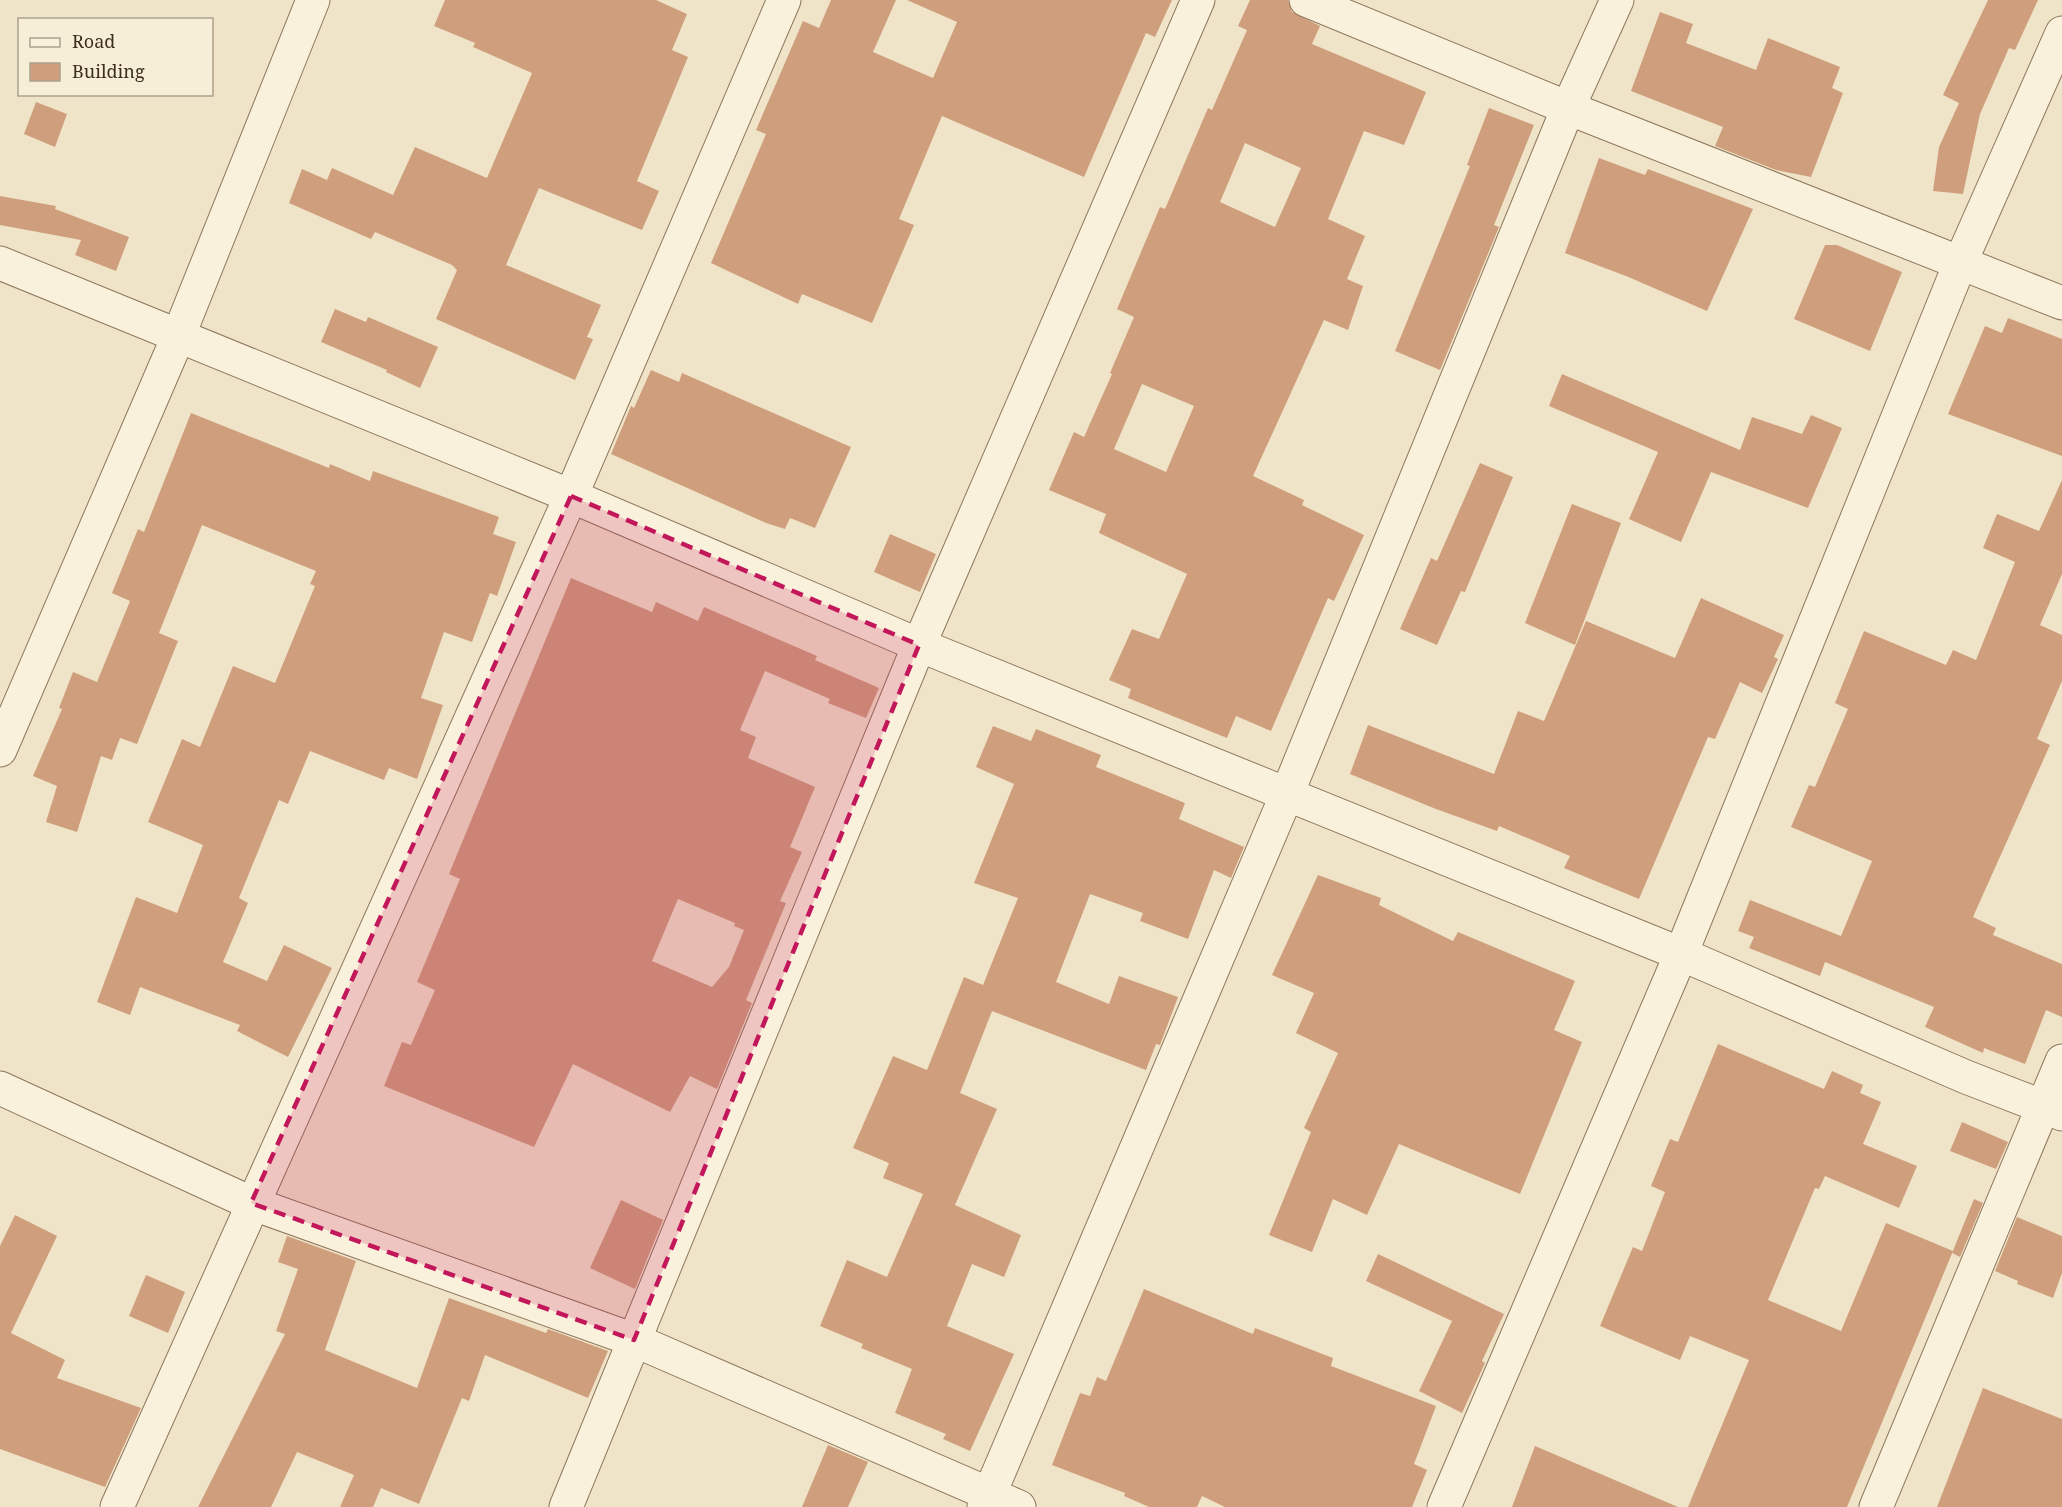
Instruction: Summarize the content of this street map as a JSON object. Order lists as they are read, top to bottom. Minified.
{"legend":["Road","Building"]}
